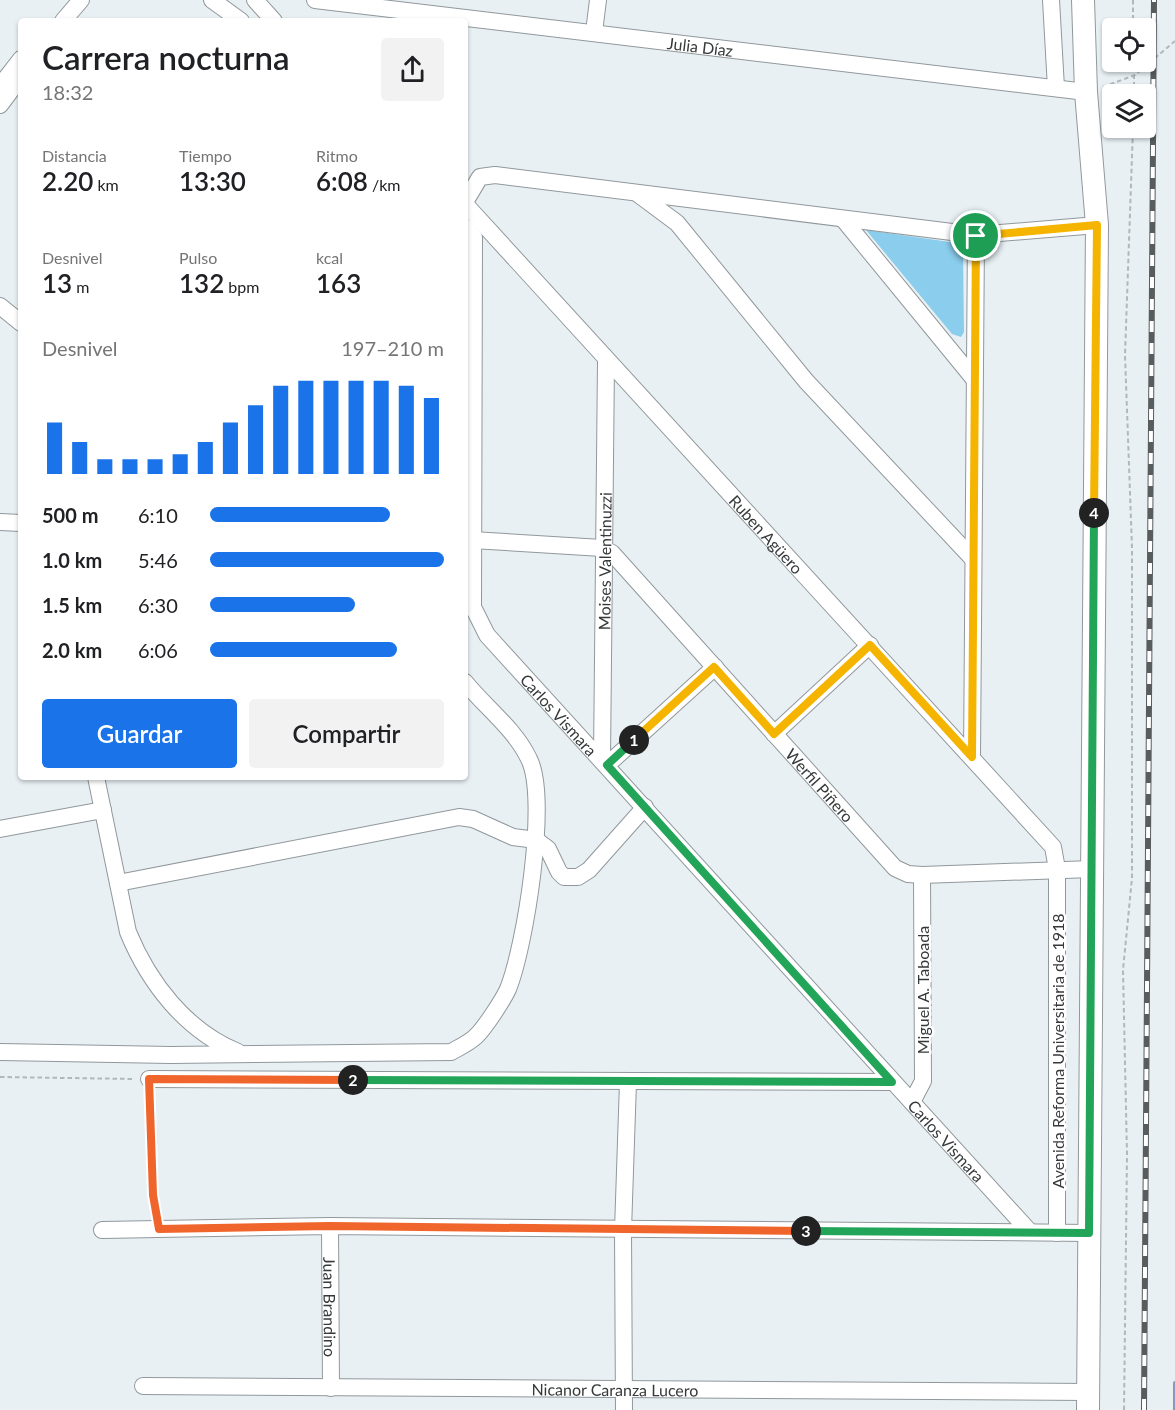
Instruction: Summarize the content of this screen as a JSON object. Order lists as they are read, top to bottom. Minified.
{"streets":{"main road":["Avenida Reforma Universitaria de 1918"],"street":["Julia Díaz","Ruben Agüero","Moises Valentinuzzi","Carlos Vismara","Werfil Piñero","Miguel A. Taboada","Juan Brandino","Nicanor Caranza Lucero"]},"crossings":[["Julia Díaz","Avenida Reforma Universitaria de 1918"],["Ruben Agüero","Moises Valentinuzzi"],["Ruben Agüero","Werfil Piñero"],["Ruben Agüero","Avenida Reforma Universitaria de 1918"],["Moises Valentinuzzi","Carlos Vismara"],["Moises Valentinuzzi","Werfil Piñero"],["Carlos Vismara","Miguel A. Taboada"],["Werfil Piñero","Miguel A. Taboada"],["Werfil Piñero","Avenida Reforma Universitaria de 1918"],["Avenida Reforma Universitaria de 1918","Nicanor Caranza Lucero"],["Juan Brandino","Nicanor Caranza Lucero"]],"page":{"heading":["Carrera nocturna","18:32"],"stats":[["Distancia","2.20 km"],["Tiempo","13:30"],["Ritmo","6:08 /km"],["Desnivel","13 m"],["Pulso","132 bpm"],["kcal","163"]],"chart":["Desnivel","197–210 m"],"list":[{"name":"500 m","note":"6:10"},{"name":"1.0 km","note":"5:46"},{"name":"1.5 km","note":"6:30"},{"name":"2.0 km","note":"6:06"}],"pins":["4","1","2","3"],"buttons":["Guardar","Compartir"]}}
